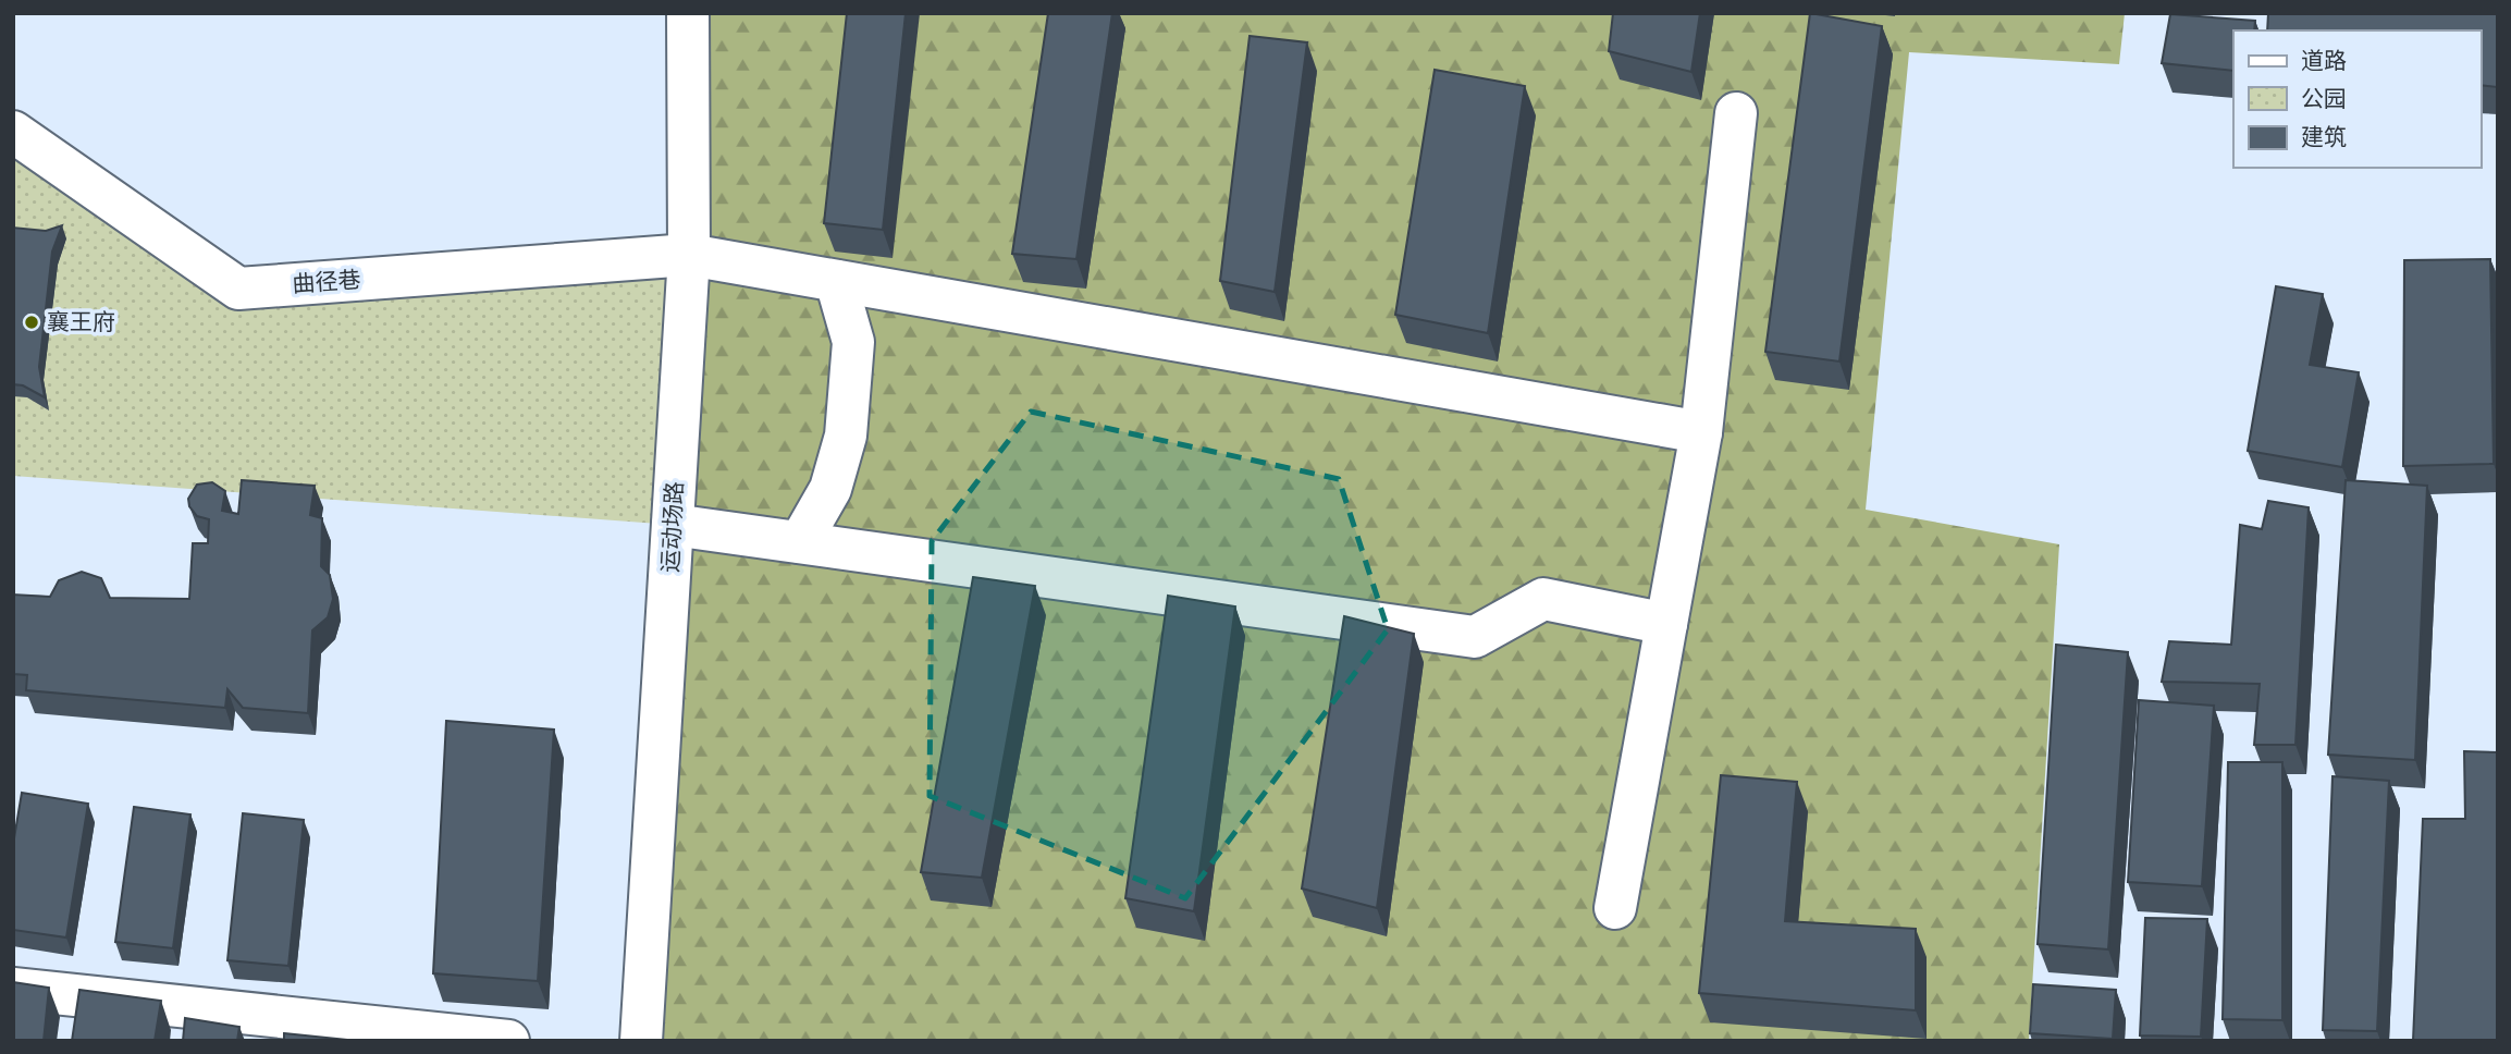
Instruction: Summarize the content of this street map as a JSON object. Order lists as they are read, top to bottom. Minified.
{"streets":{"street":["曲径巷","运动场路"]},"crossings":[["曲径巷","运动场路"]],"places":["襄王府"],"legend":["道路","公园","建筑"]}
